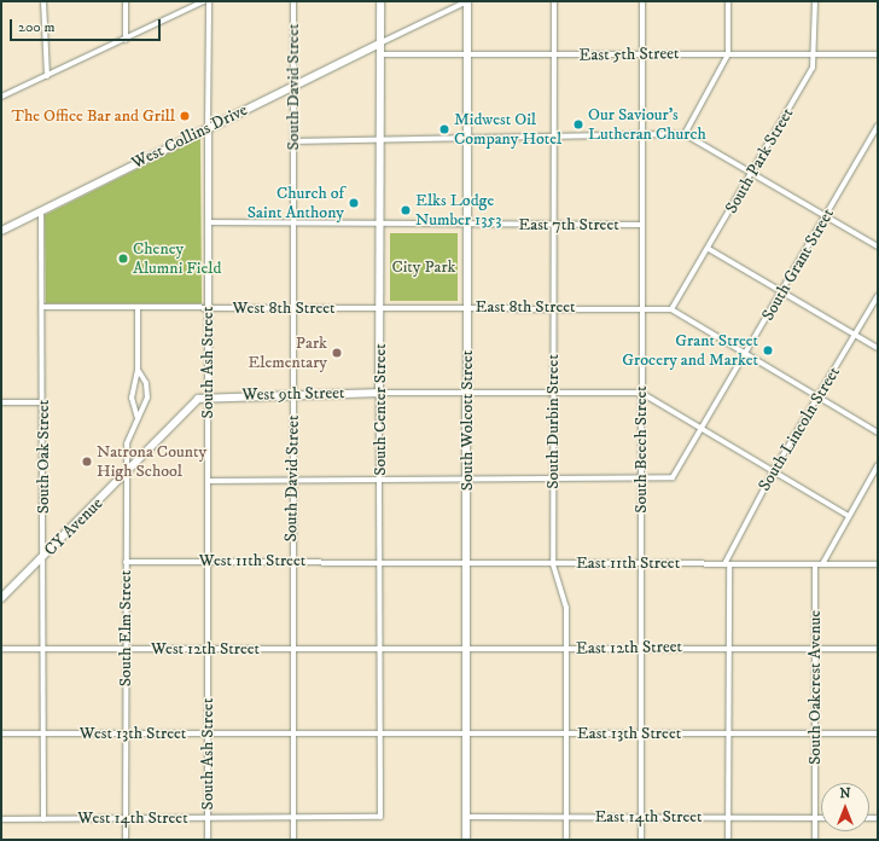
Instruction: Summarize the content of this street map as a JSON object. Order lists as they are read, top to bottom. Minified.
{"streets":{"main road":["West Collins Drive","West 9th Street","South Center Street","South Wolcott Street","CY Avenue"],"street":["East 5th Street","South David Street","South Park Street","East 7th Street","South Grant Street","East 8th Street","West 8th Street","South Ash Street","South Durbin Street","South Lincoln Street","South Beech Street","South Oak Street","West 11th Street","East 11th Street","South Elm Street","East 12th Street","West 12th Street","South Oakcrest Avenue","West 13th Street","East 13th Street","East 14th Street","West 14th Street"]},"crossings":[["East 5th Street","South Park Street"],["East 5th Street","South Center Street"],["East 5th Street","South Wolcott Street"],["East 5th Street","South Durbin Street"],["East 5th Street","South Beech Street"],["South David Street","West Collins Drive"],["South David Street","East 7th Street"],["South David Street","West 8th Street"],["South David Street","West 9th Street"],["South David Street","West 11th Street"],["South David Street","West 12th Street"],["South David Street","West 13th Street"],["South David Street","West 14th Street"],["West Collins Drive","South Ash Street"],["West Collins Drive","South Center Street"],["West Collins Drive","South Oak Street"],["South Park Street","East 8th Street"],["East 7th Street","South Ash Street"],["East 7th Street","South Center Street"],["East 7th Street","South Wolcott Street"],["East 7th Street","South Durbin Street"],["East 7th Street","South Beech Street"],["South Grant Street","South Beech Street"],["East 8th Street","West 8th Street"],["East 8th Street","South Center Street"],["East 8th Street","South Wolcott Street"],["East 8th Street","South Durbin Street"],["East 8th Street","South Beech Street"],["West 8th Street","South Ash Street"],["West 8th Street","South Center Street"],["West 8th Street","South Oak Street"],["West 8th Street","South Elm Street"],["South Ash Street","West 9th Street"],["South Ash Street","CY Avenue"],["South Ash Street","West 11th Street"],["South Ash Street","West 12th Street"],["South Ash Street","West 13th Street"],["South Ash Street","West 14th Street"],["West 9th Street","South Center Street"],["West 9th Street","CY Avenue"],["South Center Street","West 11th Street"],["South Center Street","East 11th Street"],["South Center Street","East 12th Street"],["South Center Street","West 12th Street"],["South Center Street","West 13th Street"],["South Center Street","East 13th Street"],["South Center Street","West 14th Street"],["South Wolcott Street","East 11th Street"],["South Wolcott Street","East 12th Street"],["South Wolcott Street","East 13th Street"],["South Wolcott Street","East 14th Street"],["South Durbin Street","East 11th Street"],["South Durbin Street","East 12th Street"],["South Durbin Street","East 13th Street"],["South Durbin Street","East 14th Street"],["South Lincoln Street","East 11th Street"],["South Lincoln Street","East 12th Street"],["South Lincoln Street","East 13th Street"],["South Lincoln Street","East 14th Street"],["South Beech Street","East 11th Street"],["South Beech Street","East 12th Street"],["South Beech Street","East 13th Street"],["South Beech Street","East 14th Street"],["South Oak Street","CY Avenue"],["South Oak Street","West 12th Street"],["South Oak Street","West 13th Street"],["South Oak Street","West 14th Street"],["CY Avenue","South Elm Street"],["West 11th Street","East 11th Street"],["West 11th Street","South Elm Street"],["East 11th Street","South Oakcrest Avenue"],["South Elm Street","West 12th Street"],["South Elm Street","West 13th Street"],["South Elm Street","West 14th Street"],["East 12th Street","West 12th Street"],["East 12th Street","South Oakcrest Avenue"],["South Oakcrest Avenue","East 13th Street"],["South Oakcrest Avenue","East 14th Street"],["West 13th Street","East 13th Street"]],"parks":["City Park"],"places":["The Office Bar and Grill","Our Saviour's Lutheran Church","Midwest Oil Company Hotel","Church of Saint Anthony","Elks Lodge Number 1353","Cheney Alumni Field","Grant Street Grocery and Market","Park Elementary","Natrona County High School"],"scale_bar":"200 m","north":"top"}
